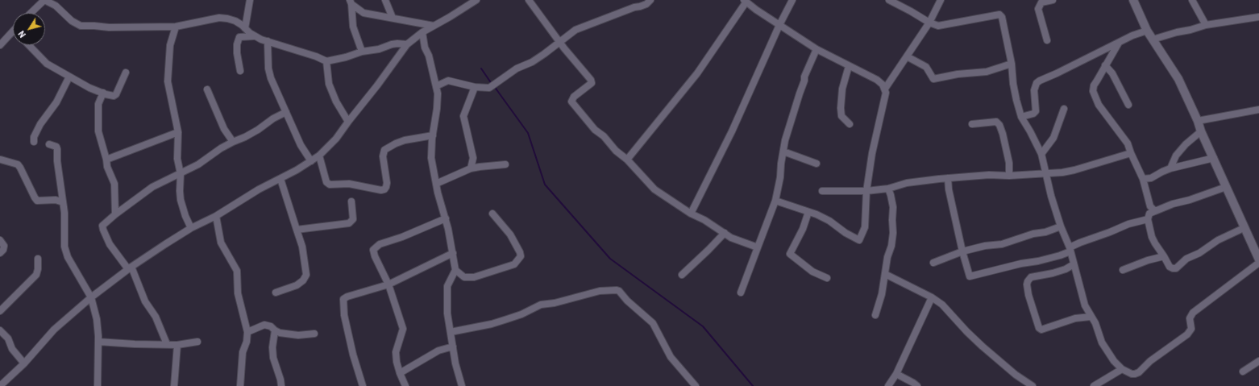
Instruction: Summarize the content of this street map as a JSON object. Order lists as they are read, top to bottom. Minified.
{"north":"bottom left"}
